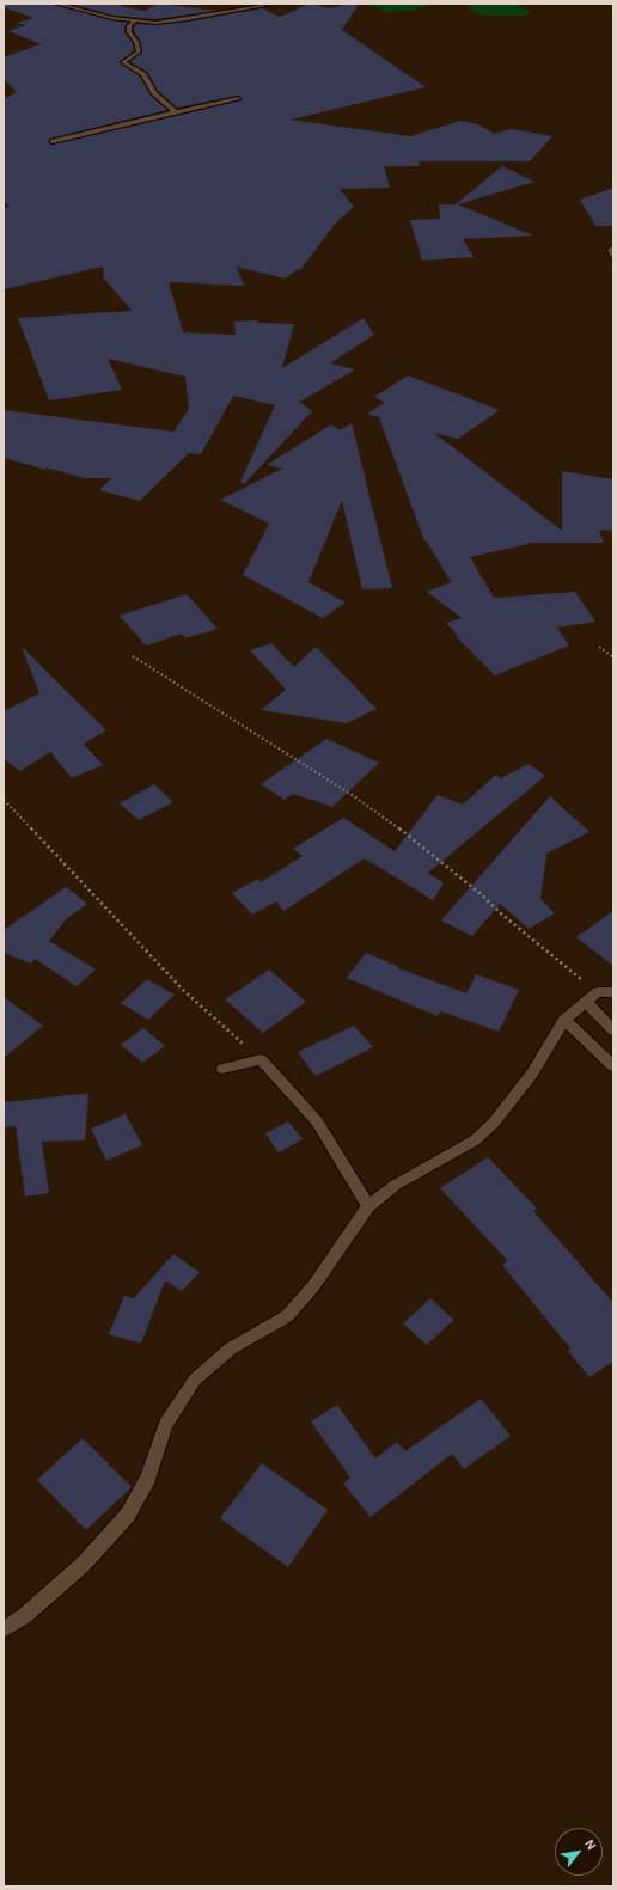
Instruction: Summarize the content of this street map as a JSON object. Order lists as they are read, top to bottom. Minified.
{"north":"top right"}
